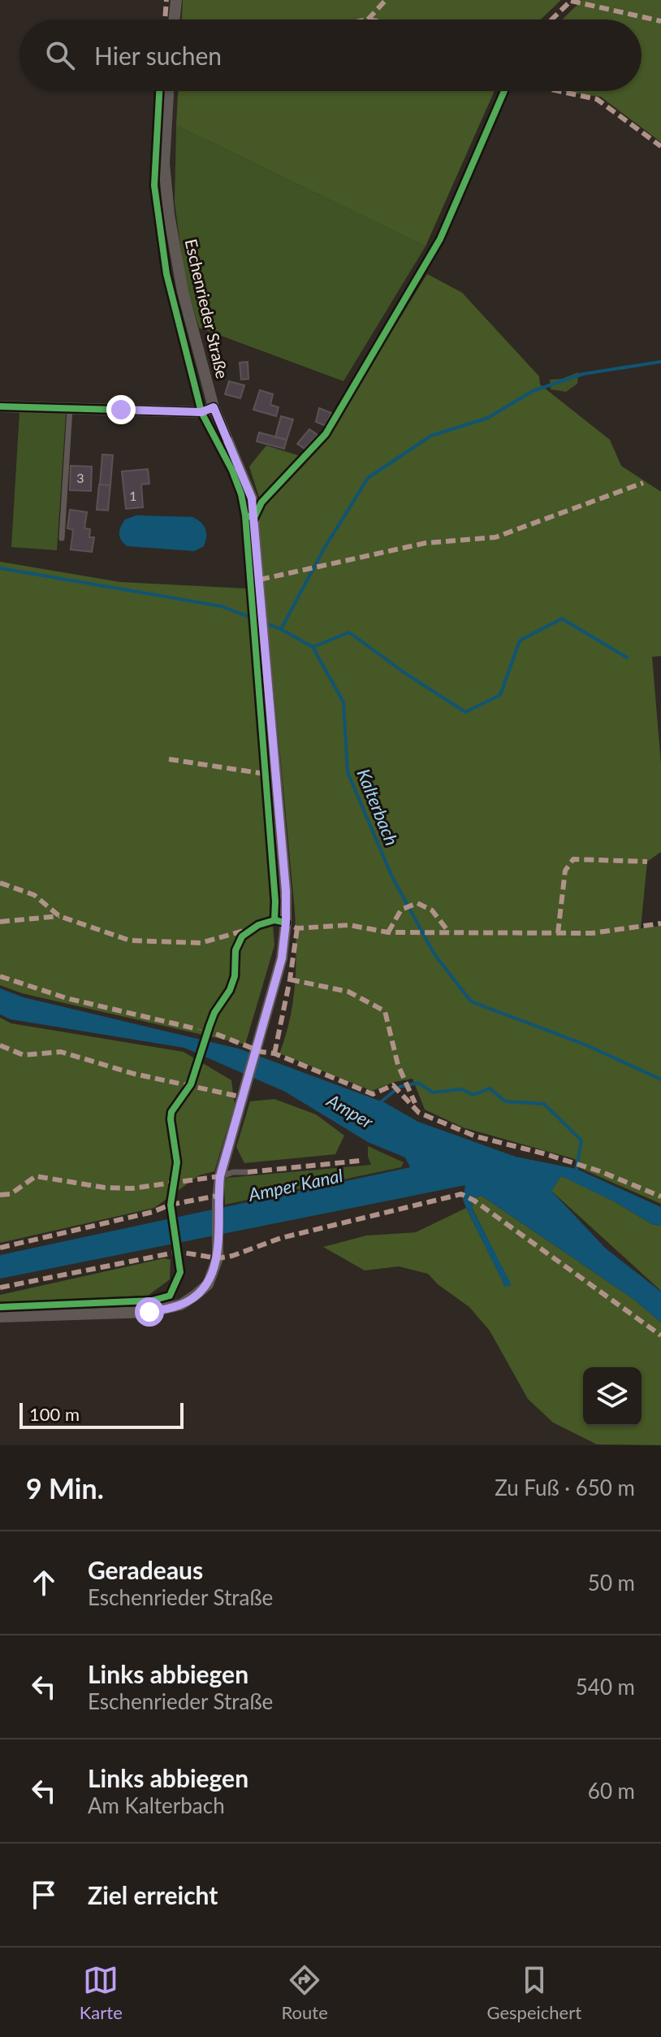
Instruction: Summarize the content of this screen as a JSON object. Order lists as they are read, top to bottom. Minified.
{"streets":{"street":["Eschenrieder Straße"]},"water":["Kalterbach","Amper","Amper Kanal"],"house_numbers":["3","1"],"scale_bar":"100 m","page":{"search":"Hier suchen","scale":"100 m","heading":["9 Min.","Zu Fuß · 650 m"],"list":[["Geradeaus","Eschenrieder Straße","50 m"],["Links abbiegen","Eschenrieder Straße","540 m"],["Links abbiegen","Am Kalterbach","60 m"],"Ziel erreicht"],"nav":["Karte","Route","Gespeichert"]}}
